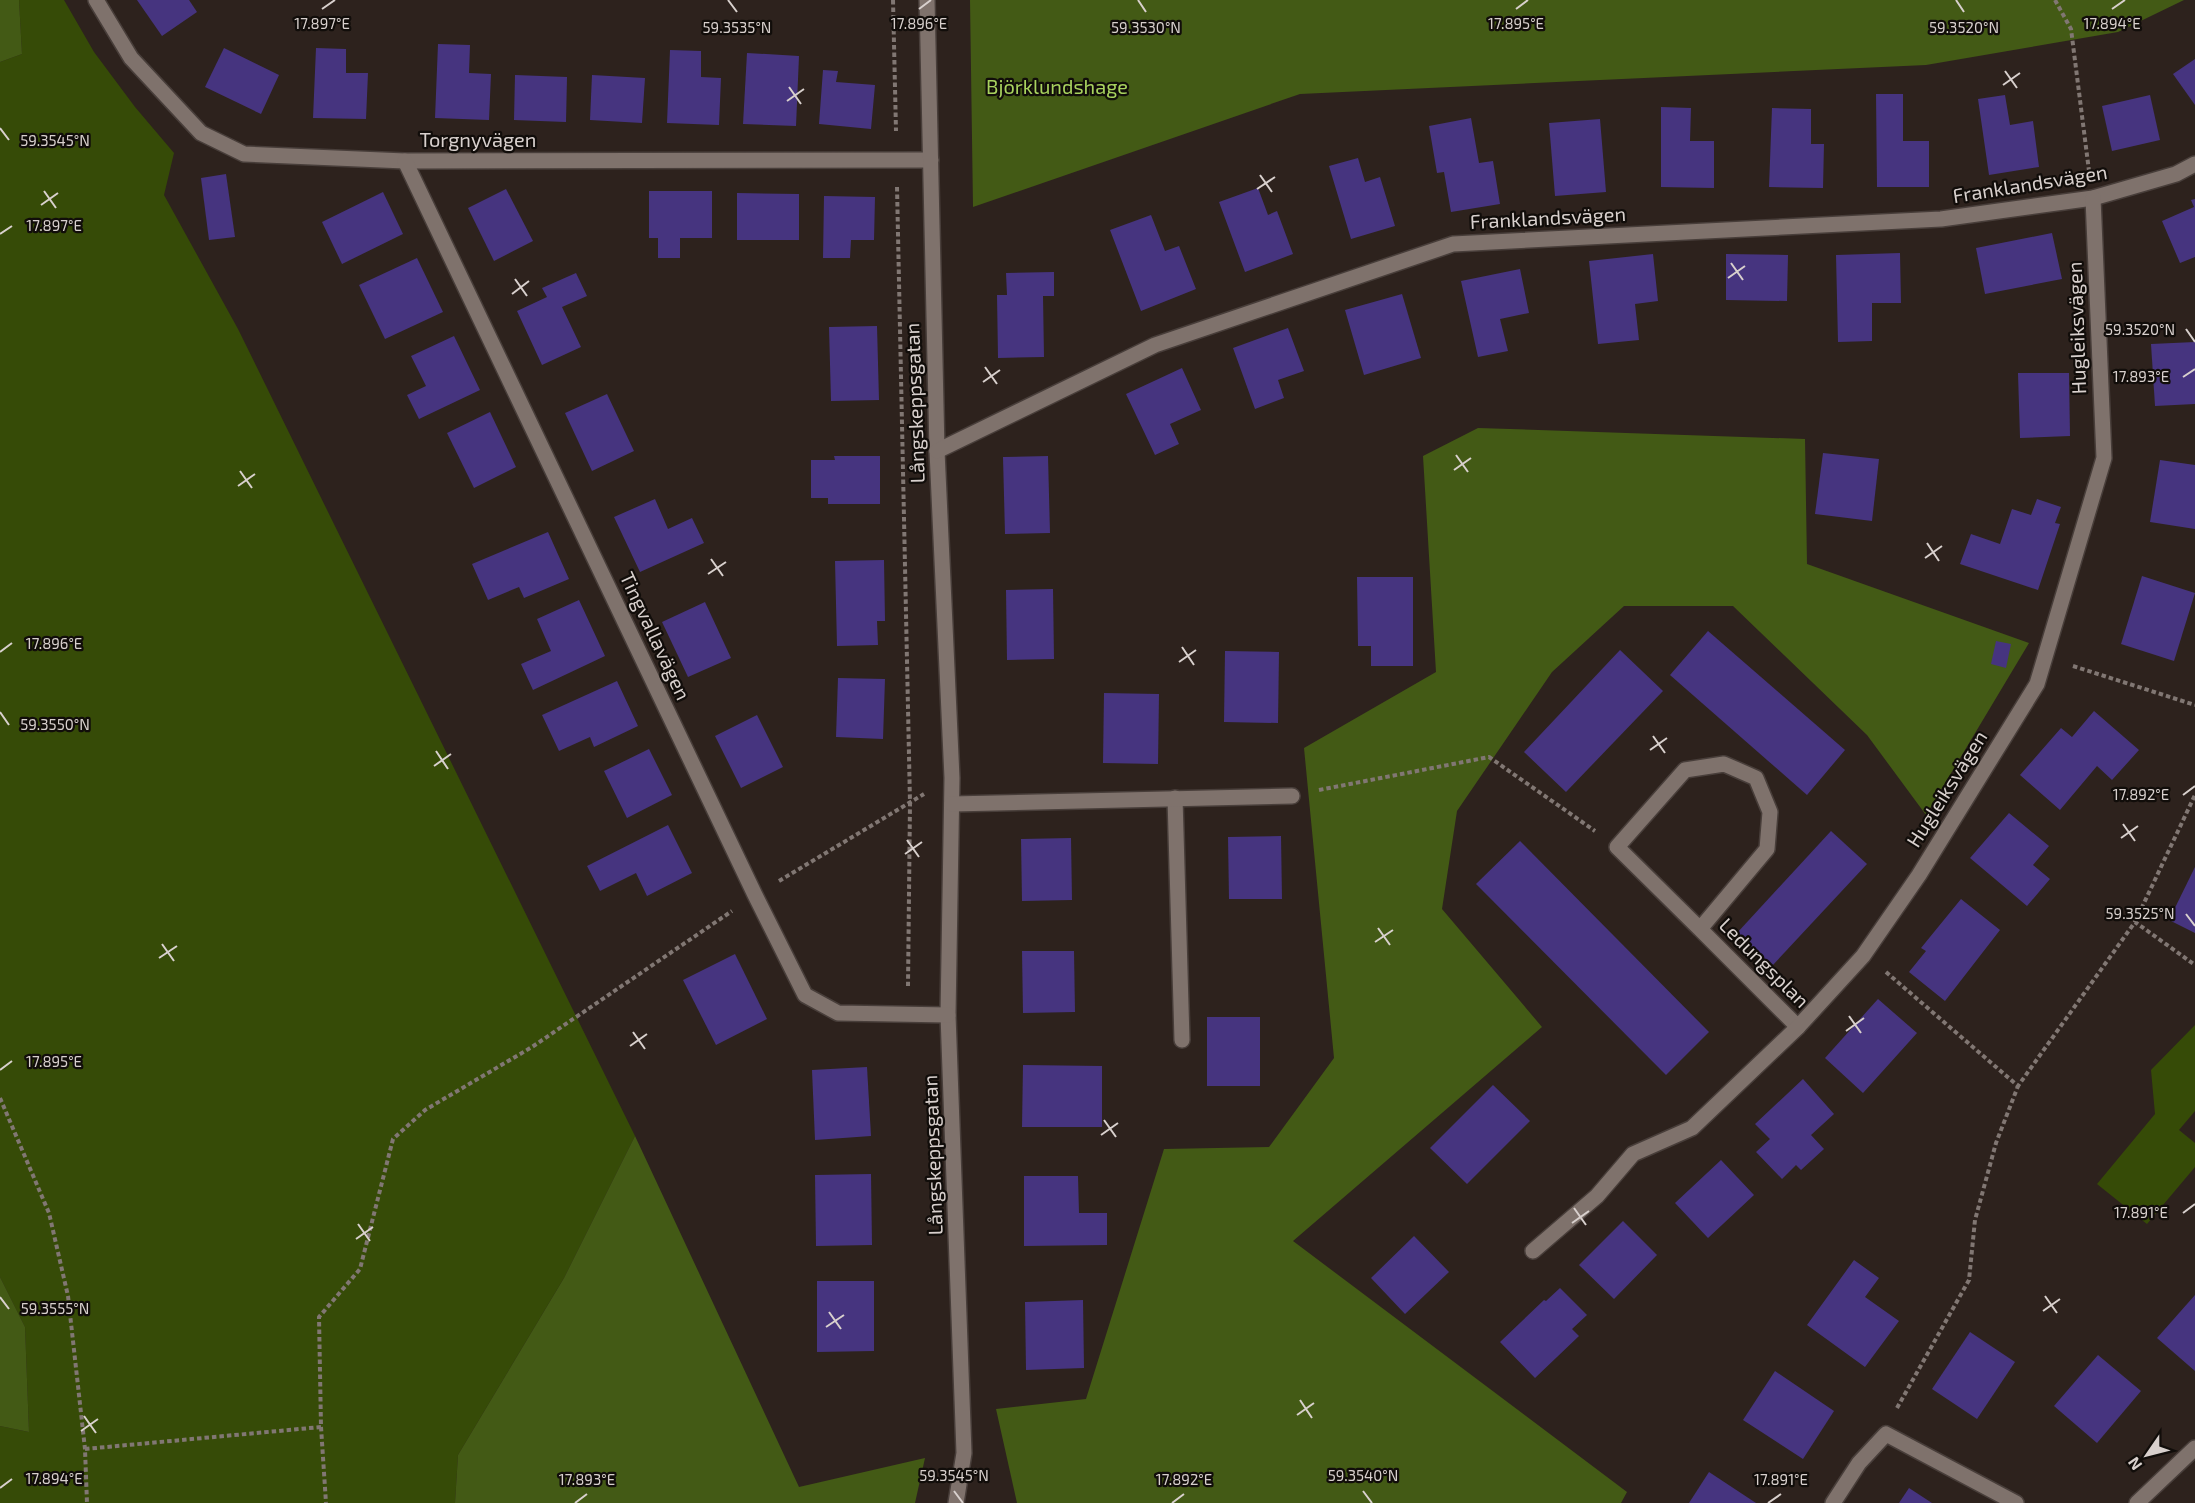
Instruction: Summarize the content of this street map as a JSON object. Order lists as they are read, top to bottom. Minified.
{"streets":{"street":["Torgnyvägen","Franklandsvägen","Hugleiksvägen","Långskeppsgatan","Tingvallavägen","Ledungsplan"]},"crossings":[["Torgnyvägen","Långskeppsgatan"],["Torgnyvägen","Tingvallavägen"],["Franklandsvägen","Hugleiksvägen"],["Franklandsvägen","Långskeppsgatan"],["Hugleiksvägen","Ledungsplan"],["Långskeppsgatan","Tingvallavägen"]],"parks":["Björklundshage"],"north":"bottom left","coordinates":["17.896°E","17.894°E","17.897°E","17.895°E","59.3535°N","59.3530°N","59.3520°N","59.3545°N","17.893°E","59.3550°N","17.892°E","59.3525°N","17.891°E","59.3555°N","59.3540°N"]}
